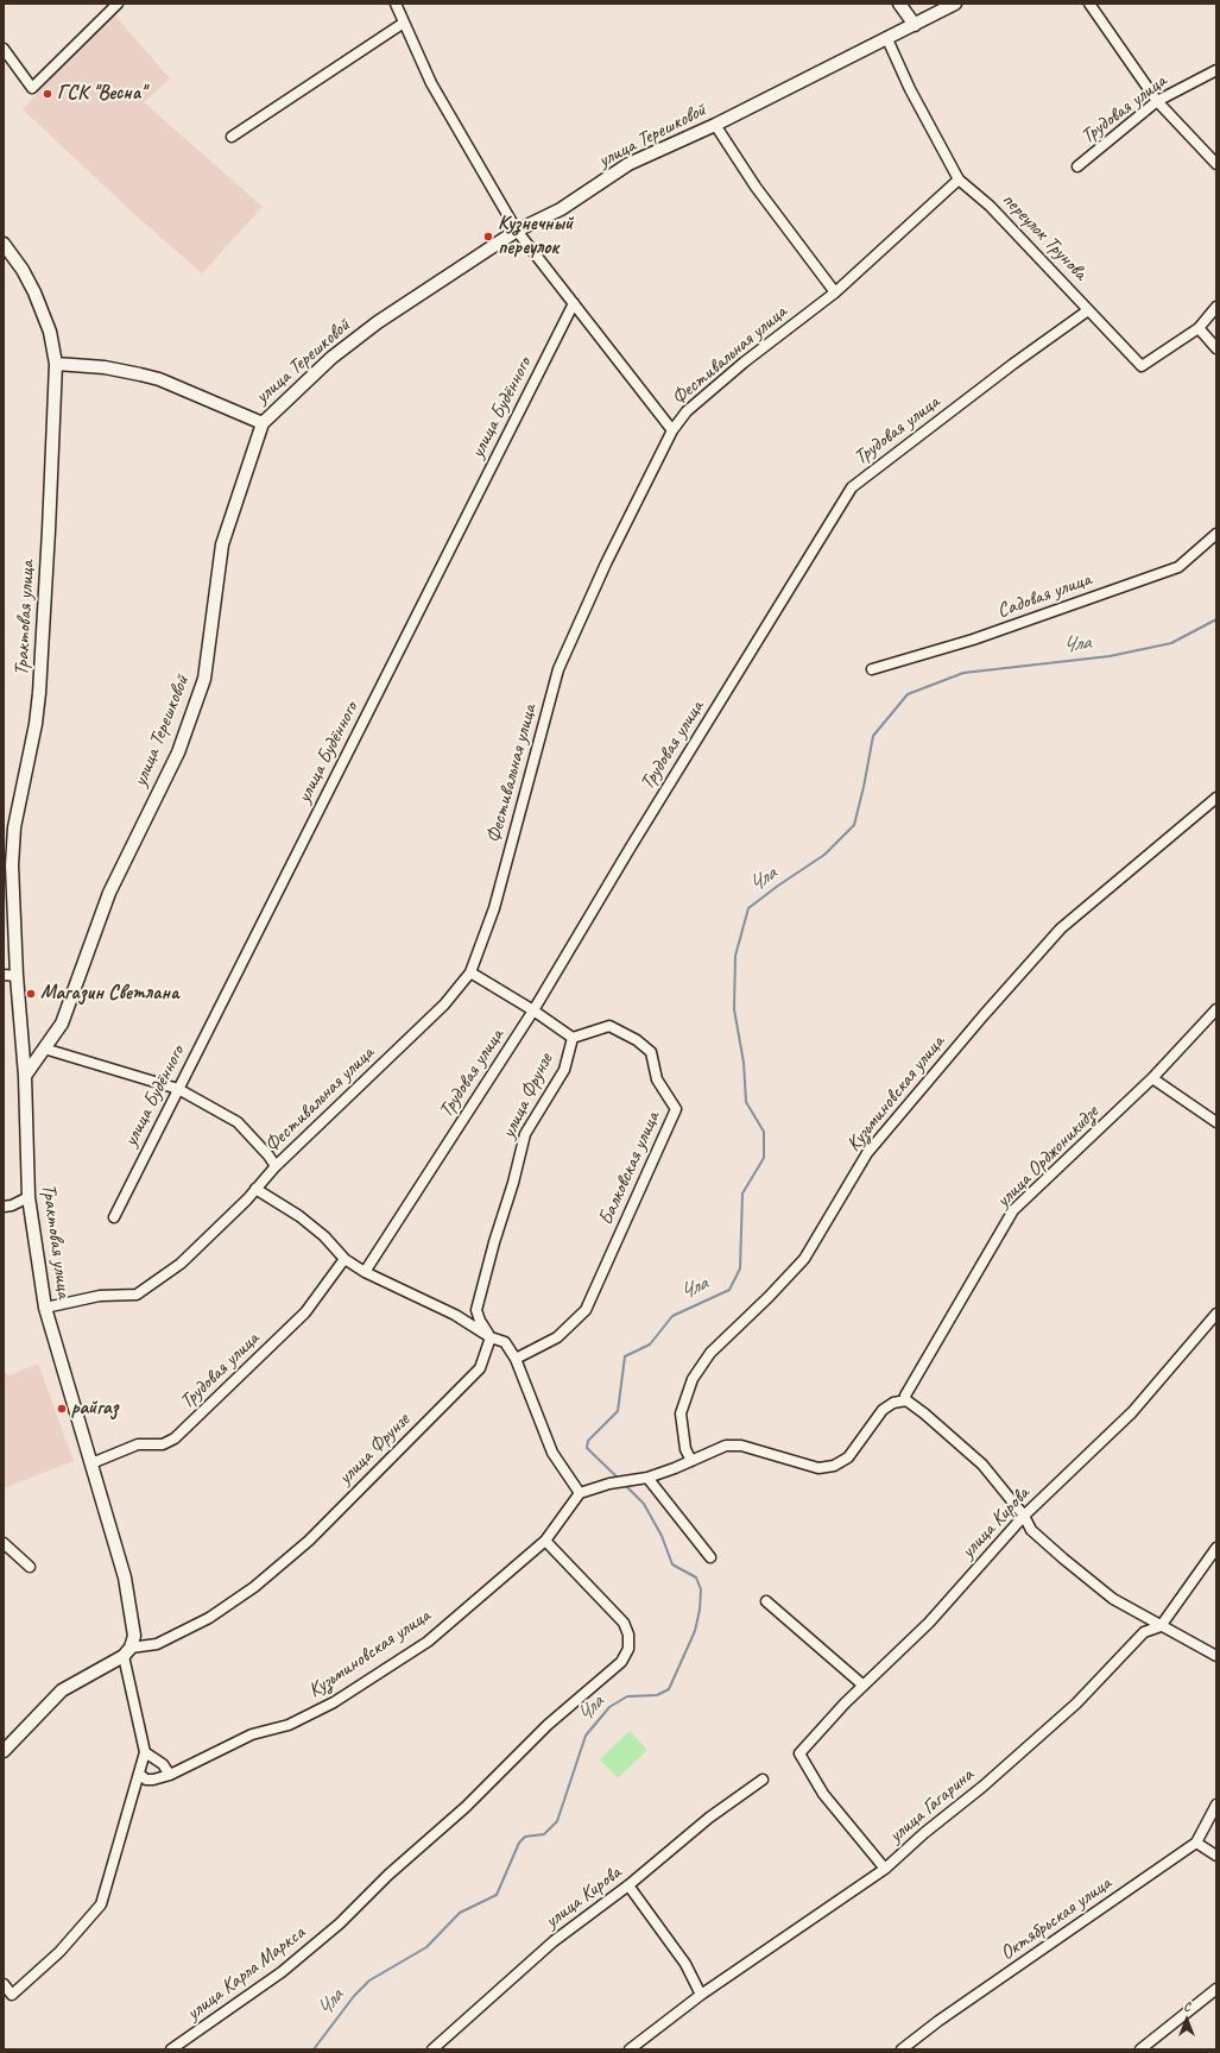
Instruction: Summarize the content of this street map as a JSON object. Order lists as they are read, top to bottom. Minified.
{"streets":{"street":["Трудовая улица","улица Терешковой","переулок Трунова","Фестивальная улица","улица Будённого","Садовая улица","Трактовая улица","Кузьминовская улица","улица Фрунзе","улица Орджоникидзе","Балковская улица","улица Кирова","улица Гагарина","Октябрьская улица","улица Карла Маркса"]},"crossings":[["Трудовая улица","переулок Трунова"],["Трудовая улица","Трактовая улица"],["улица Терешковой","переулок Трунова"],["улица Терешковой","Трактовая улица"],["переулок Трунова","Фестивальная улица"],["Фестивальная улица","Трактовая улица"],["Трактовая улица","улица Фрунзе"],["Кузьминовская улица","улица Карла Маркса"],["улица Фрунзе","Балковская улица"],["улица Кирова","улица Гагарина"]],"water":["Чла"],"places":["ГСК \"Весна\"","Кузнечный переулок","Магазин Светлана","райгаз"],"north":"top"}
